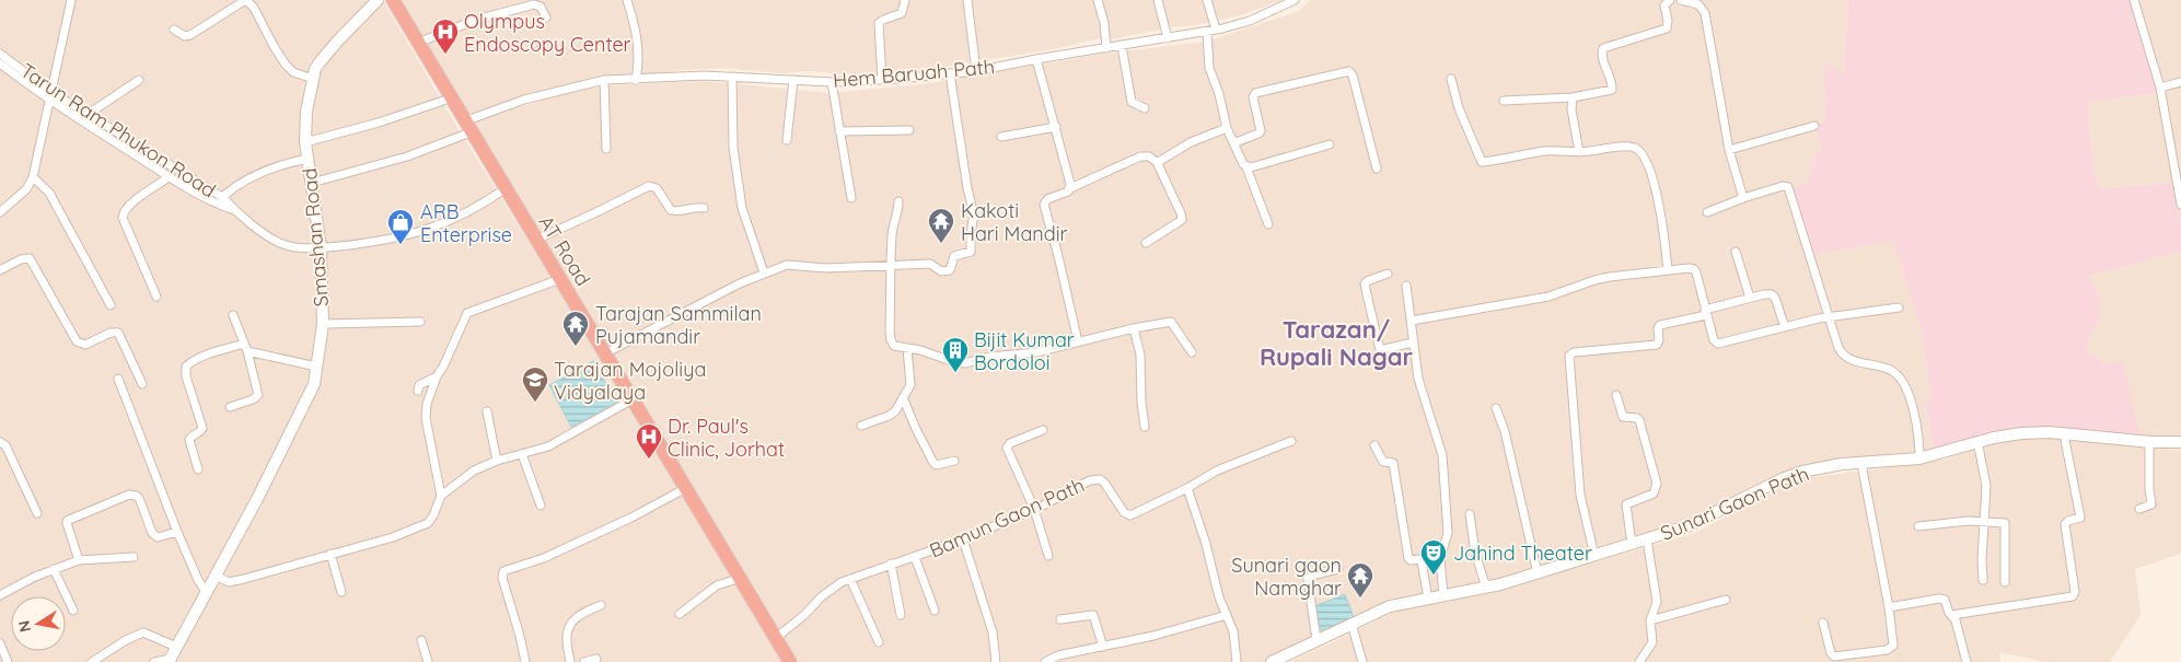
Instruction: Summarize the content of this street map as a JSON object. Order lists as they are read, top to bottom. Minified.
{"streets":{"highway":["AT Road"],"street":["Hem Baruah Path","Tarun Ram Phukon Road","Smashan Road","Sunari Gaon Path","Bamun Gaon Path"]},"crossings":[["Hem Baruah Path","Smashan Road"],["Hem Baruah Path","AT Road"],["Tarun Ram Phukon Road","Smashan Road"],["Tarun Ram Phukon Road","AT Road"],["AT Road","Bamun Gaon Path"]],"districts":["Tarazan/ Rupali Nagar"],"places":{"hospital":["Olympus Endoscopy Center","Dr. Paul's Clinic, Jorhat"],"temple":["Kakoti Hari Mandir","Tarajan Sammilan Pujamandir","Sunari gaon Namghar"],"shop":["ARB Enterprise"],"building":["Bijit Kumar Bordoloi"],"school or university":["Tarajan Mojoliya Vidyalaya"],"theatre":["Jahind Theater"]},"north":"left"}
